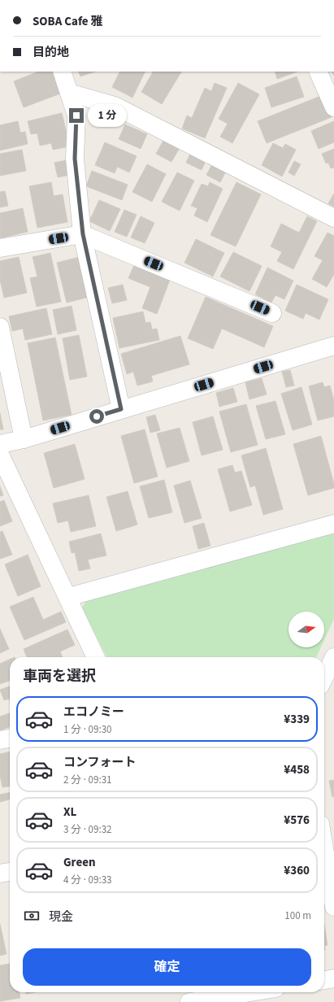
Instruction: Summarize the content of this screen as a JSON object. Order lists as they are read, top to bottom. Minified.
{"north":"right","page":{"banner":["SOBA Cafe 雅","目的地"],"bubble":"1 分","heading":"車両を選択","list":[{"name":"エコノミー","note":"1 分 · 09:30","value":"¥339"},{"name":"コンフォート","note":"2 分 · 09:31","value":"¥458"},{"name":"XL","note":"3 分 · 09:32","value":"¥576"},{"name":"Green","note":"4 分 · 09:33","value":"¥360"}],"pay":["現金","100 m"],"buttons":"確定"}}
